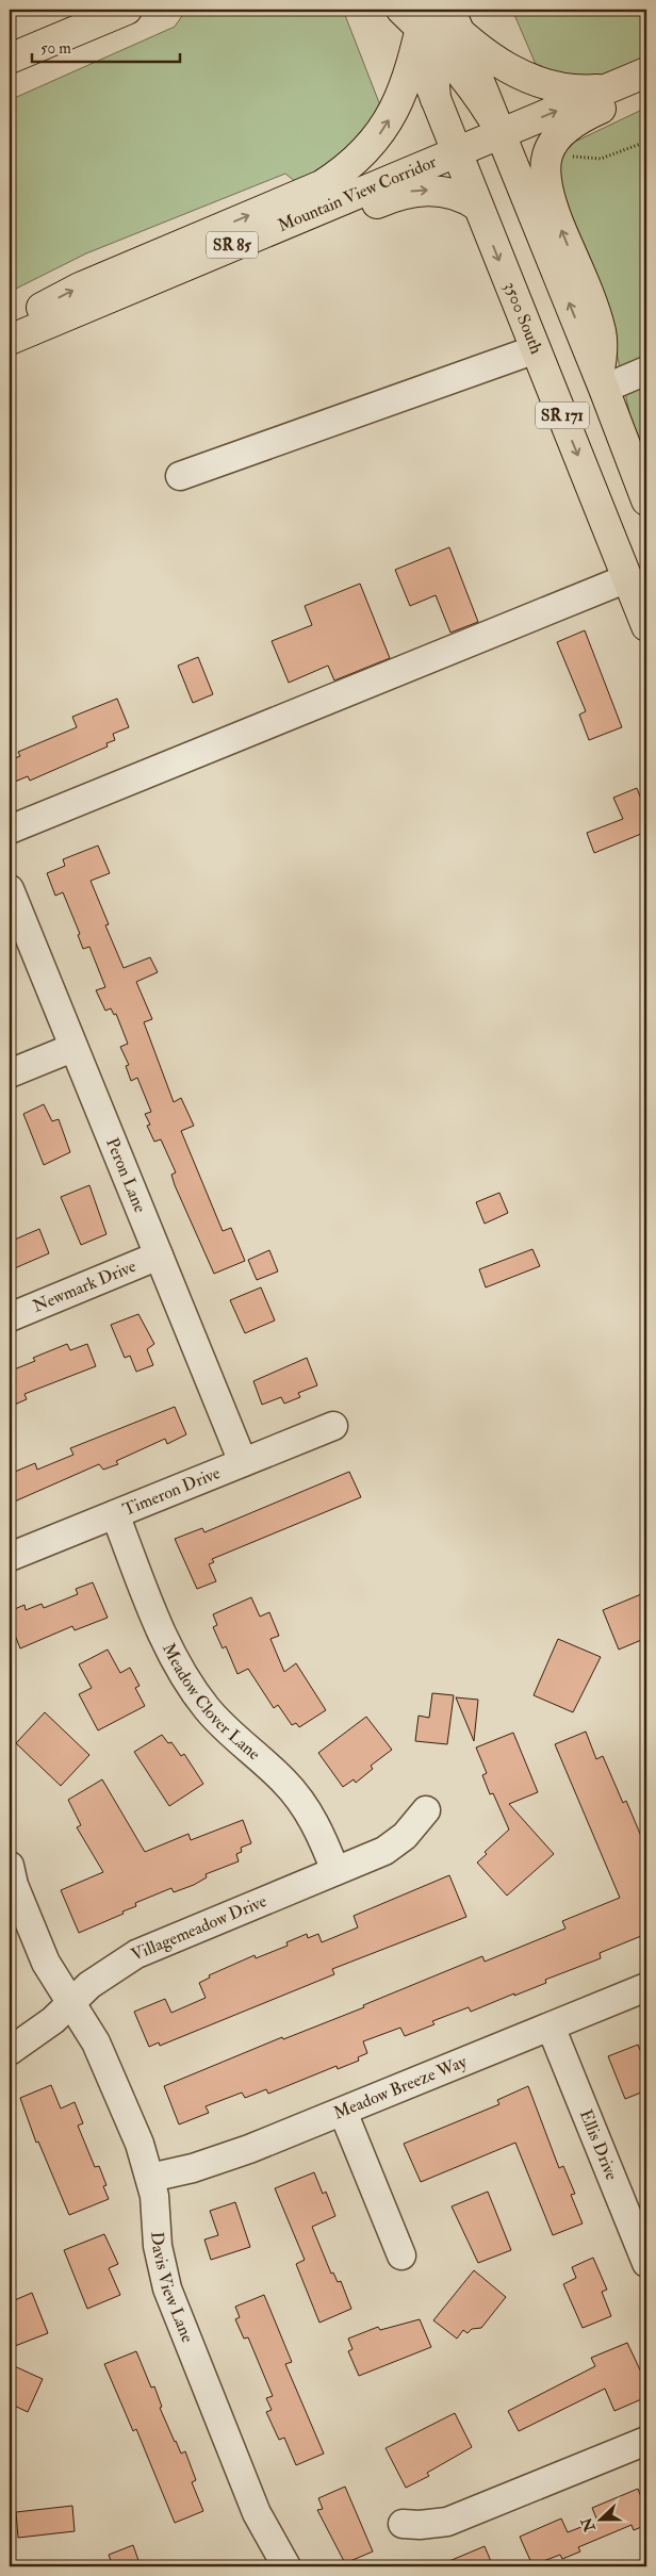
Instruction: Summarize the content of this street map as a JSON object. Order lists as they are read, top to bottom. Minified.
{"streets":{"main road":["Mountain View Corridor","SR 85","3500 South","SR 171"],"street":["Peron Lane","Newmark Drive","Timeron Drive","Meadow Clover Lane","Villagemeadow Drive","Meadow Breeze Way","Ellis Drive","Davis View Lane"]},"crossings":[["Mountain View Corridor","3500 South"],["Mountain View Corridor","SR 171"],["Peron Lane","Newmark Drive"],["Peron Lane","Timeron Drive"],["Timeron Drive","Meadow Clover Lane"],["Meadow Clover Lane","Villagemeadow Drive"],["Villagemeadow Drive","Davis View Lane"],["Meadow Breeze Way","Ellis Drive"],["Meadow Breeze Way","Davis View Lane"]],"scale_bar":"50 m","north":"left"}
